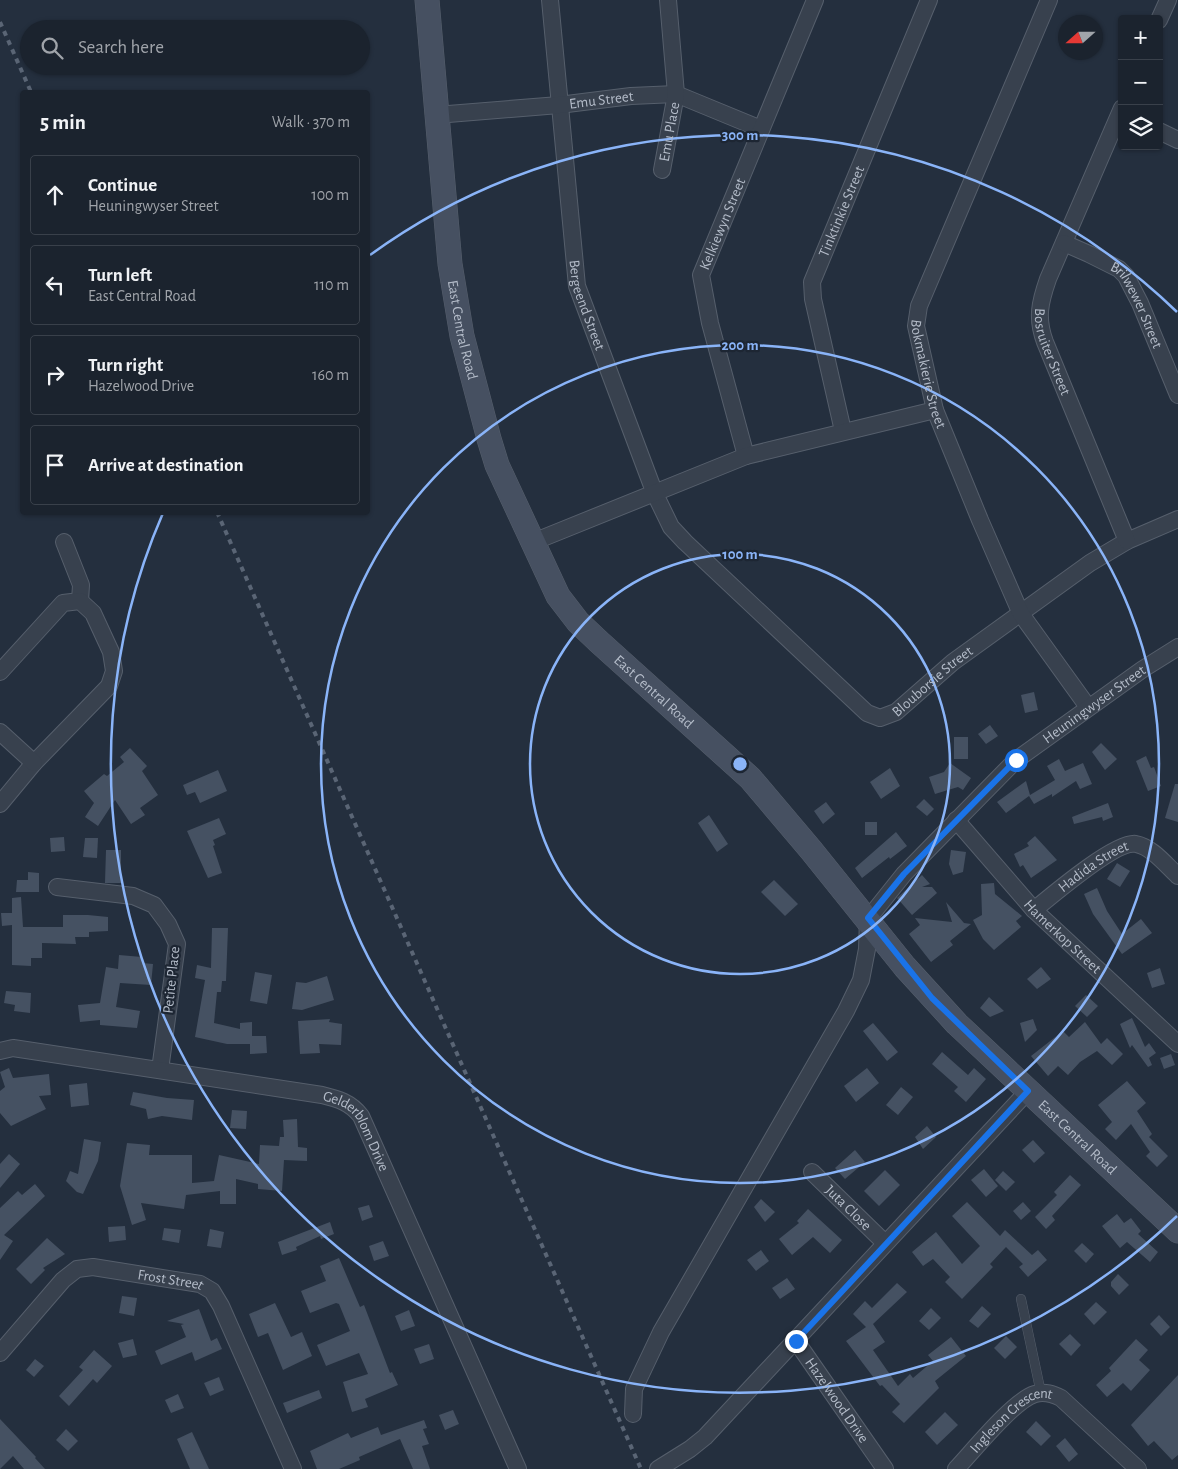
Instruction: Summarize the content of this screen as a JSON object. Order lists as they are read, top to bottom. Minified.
{"streets":{"street":["Emu Street","Emu Place","Tinktinkie Street","Kelkiewyn Street","Bergeend Street","Brilwewer Street","East Central Road","Bosruiter Street","Bokmakierie Street","Blouborsie Street","Heuningwyser Street","Hadida Street","Hamerkop Street","Petite Place","Gelderblom Drive","Juta Close","Frost Street","Hazelwood Drive","Ingleson Crescent"]},"crossings":[["Emu Street","Emu Place"],["Emu Street","Kelkiewyn Street"],["Emu Street","Bergeend Street"],["Emu Street","East Central Road"],["Bergeend Street","Blouborsie Street"],["Brilwewer Street","Bosruiter Street"],["East Central Road","Heuningwyser Street"],["East Central Road","Hazelwood Drive"],["Bosruiter Street","Blouborsie Street"],["Bokmakierie Street","Blouborsie Street"],["Bokmakierie Street","Heuningwyser Street"],["Heuningwyser Street","Hamerkop Street"],["Hadida Street","Hamerkop Street"],["Petite Place","Gelderblom Drive"],["Juta Close","Hazelwood Drive"]],"north":"left","page":{"map_buttons":["+","−"],"search":"Search here","heading":["5 min","Walk · 370 m"],"list":[["Continue","Heuningwyser Street","100 m"],["Turn left","East Central Road","110 m"],["Turn right","Hazelwood Drive","160 m"],"Arrive at destination"]},"rings":["300 m","200 m","100 m"]}
